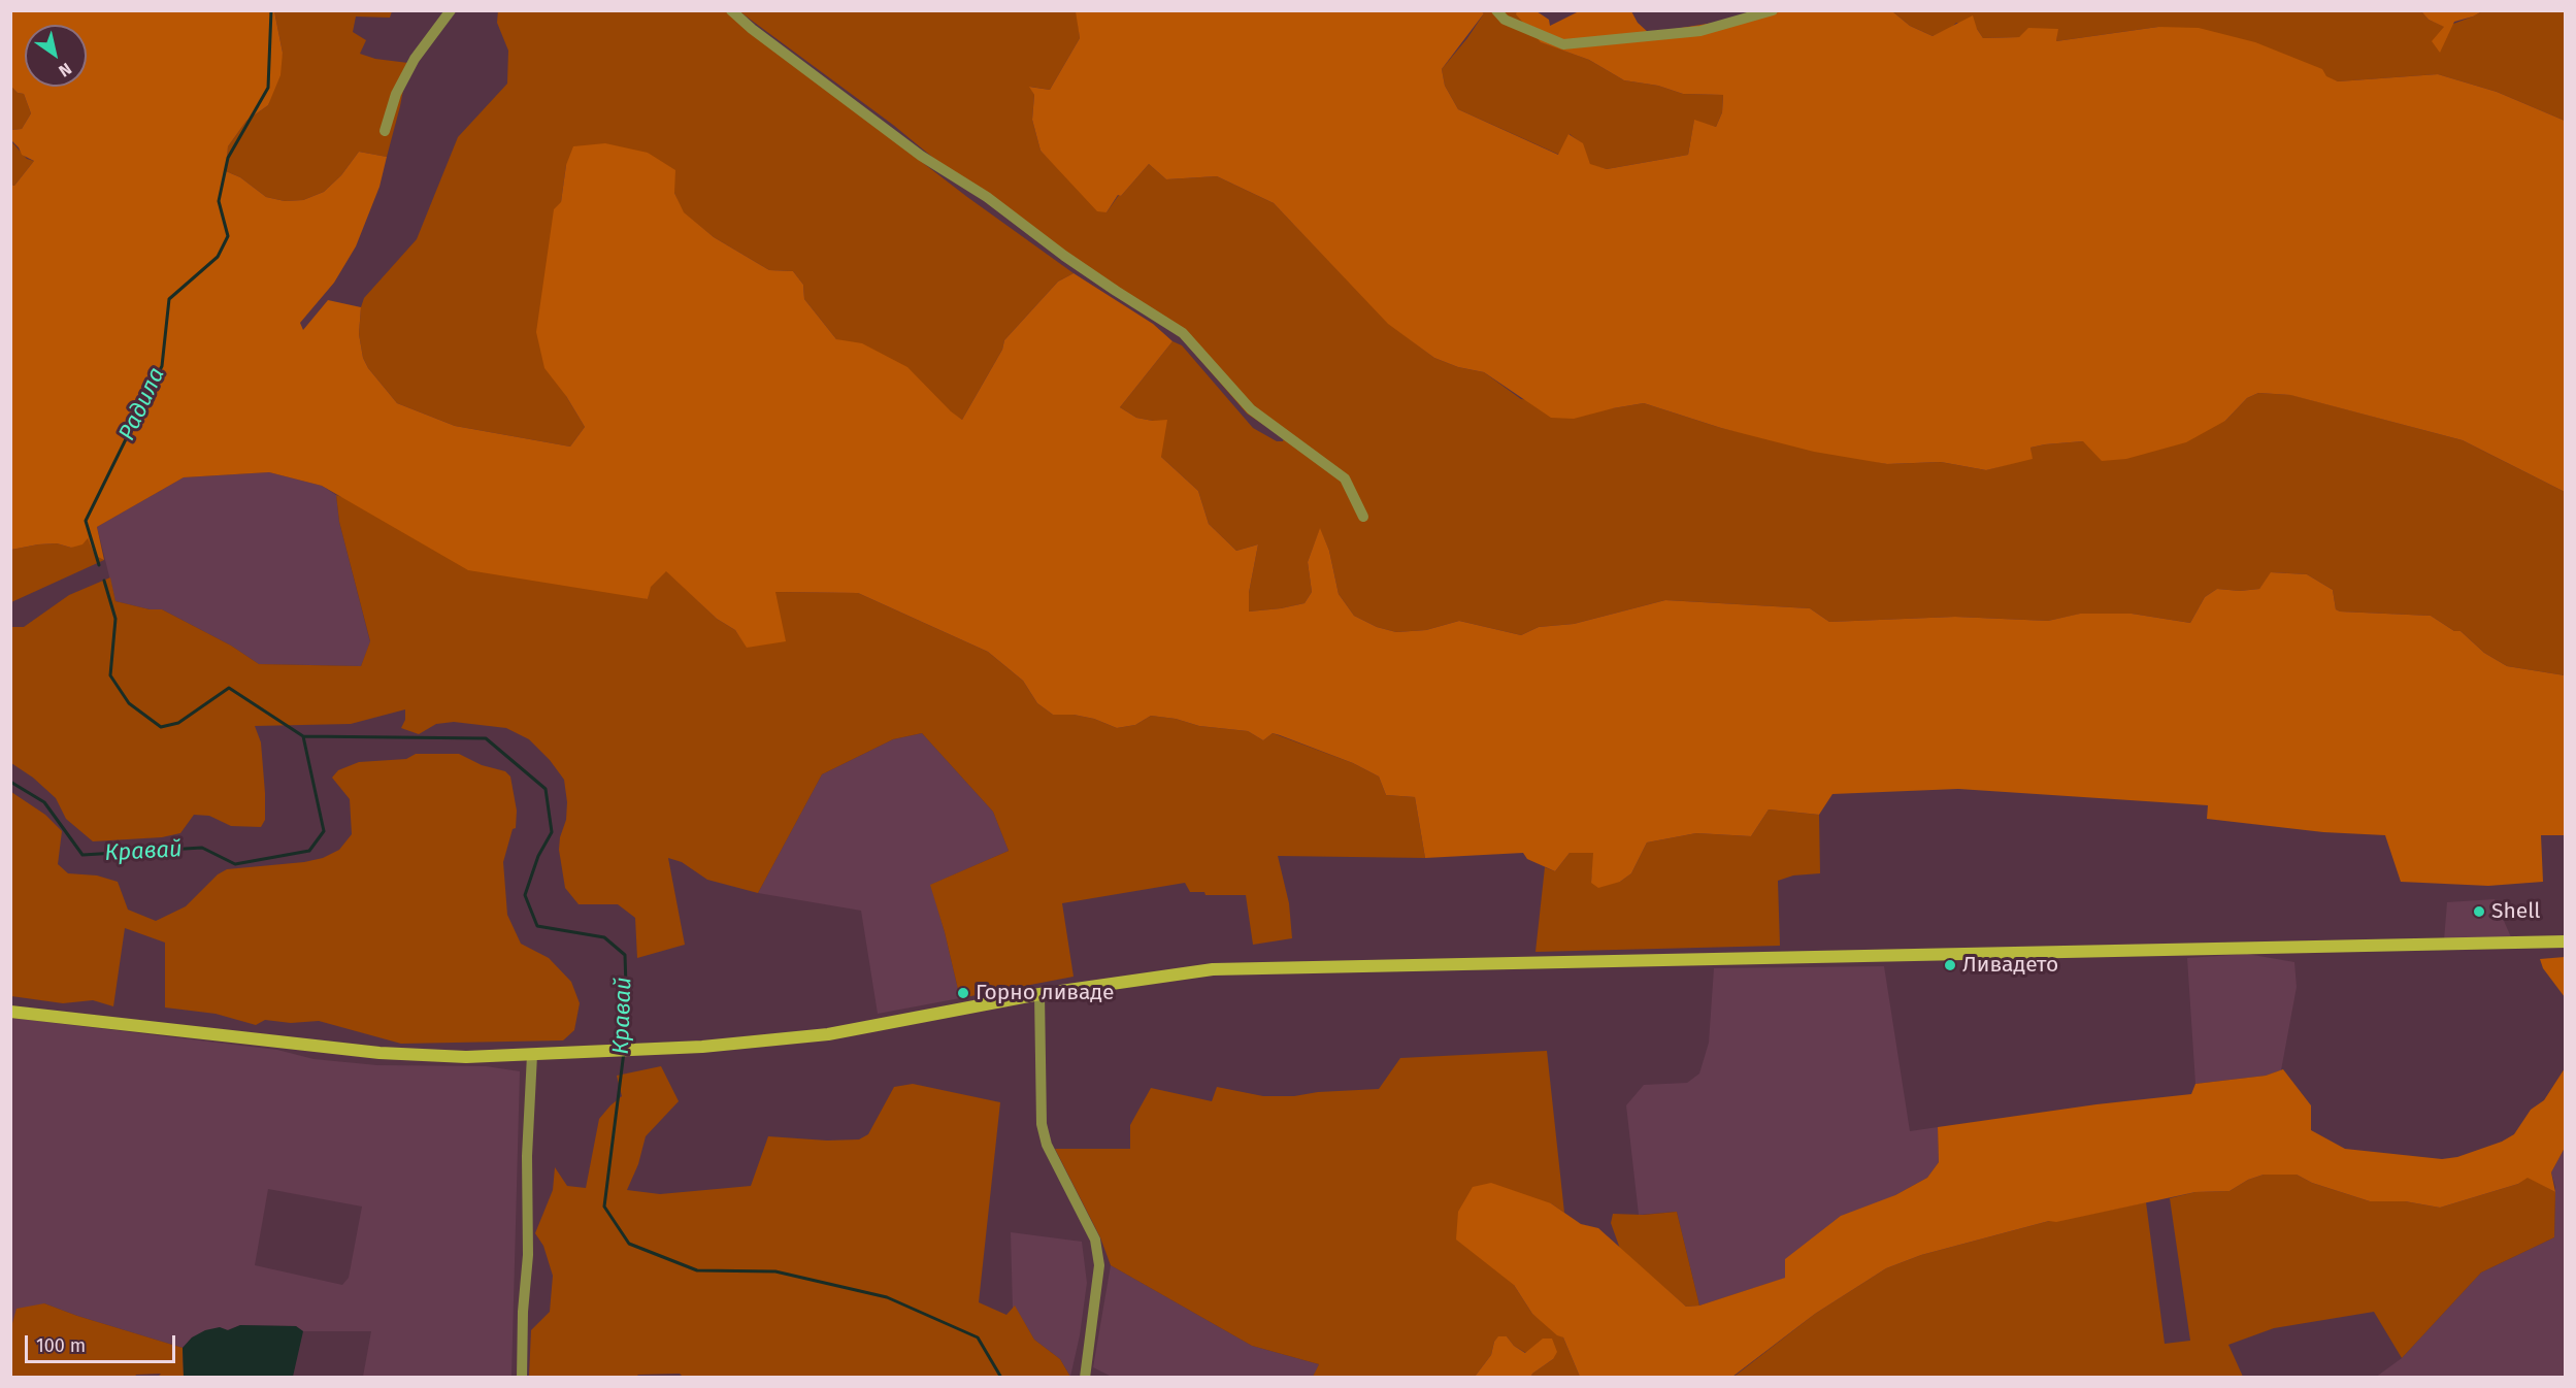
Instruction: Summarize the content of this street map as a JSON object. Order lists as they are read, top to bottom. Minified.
{"water":["Радила","Кравай"],"places":["Shell","Ливадето","Горно ливаде"],"scale_bar":"100 m","north":"bottom right"}
